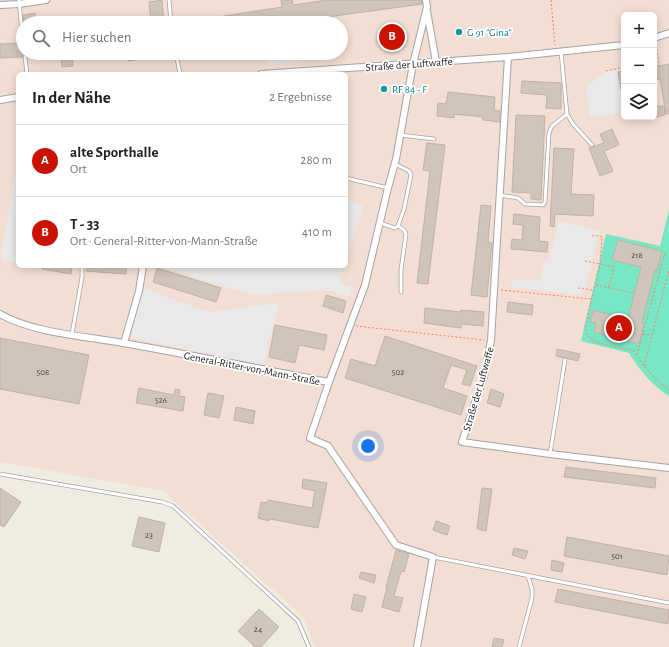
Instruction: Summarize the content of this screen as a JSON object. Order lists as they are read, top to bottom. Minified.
{"streets":{"street":["Straße der Luftwaffe","General-Ritter-von-Mann-Straße"]},"crossings":[["Straße der Luftwaffe","General-Ritter-von-Mann-Straße"]],"places":["G 91 \"Gina\"","RF 84 - F"],"house_numbers":["218","508","502","526","23","501","24"],"page":{"map_buttons":["+","−"],"search":"Hier suchen","pins":["B","A"],"heading":["In der Nähe","2 Ergebnisse"],"list":[{"mark":"A","name":"alte Sporthalle","note":"Ort","value":"280 m"},{"mark":"B","name":"T - 33","note":"Ort · General-Ritter-von-Mann-Straße","value":"410 m"}]}}
